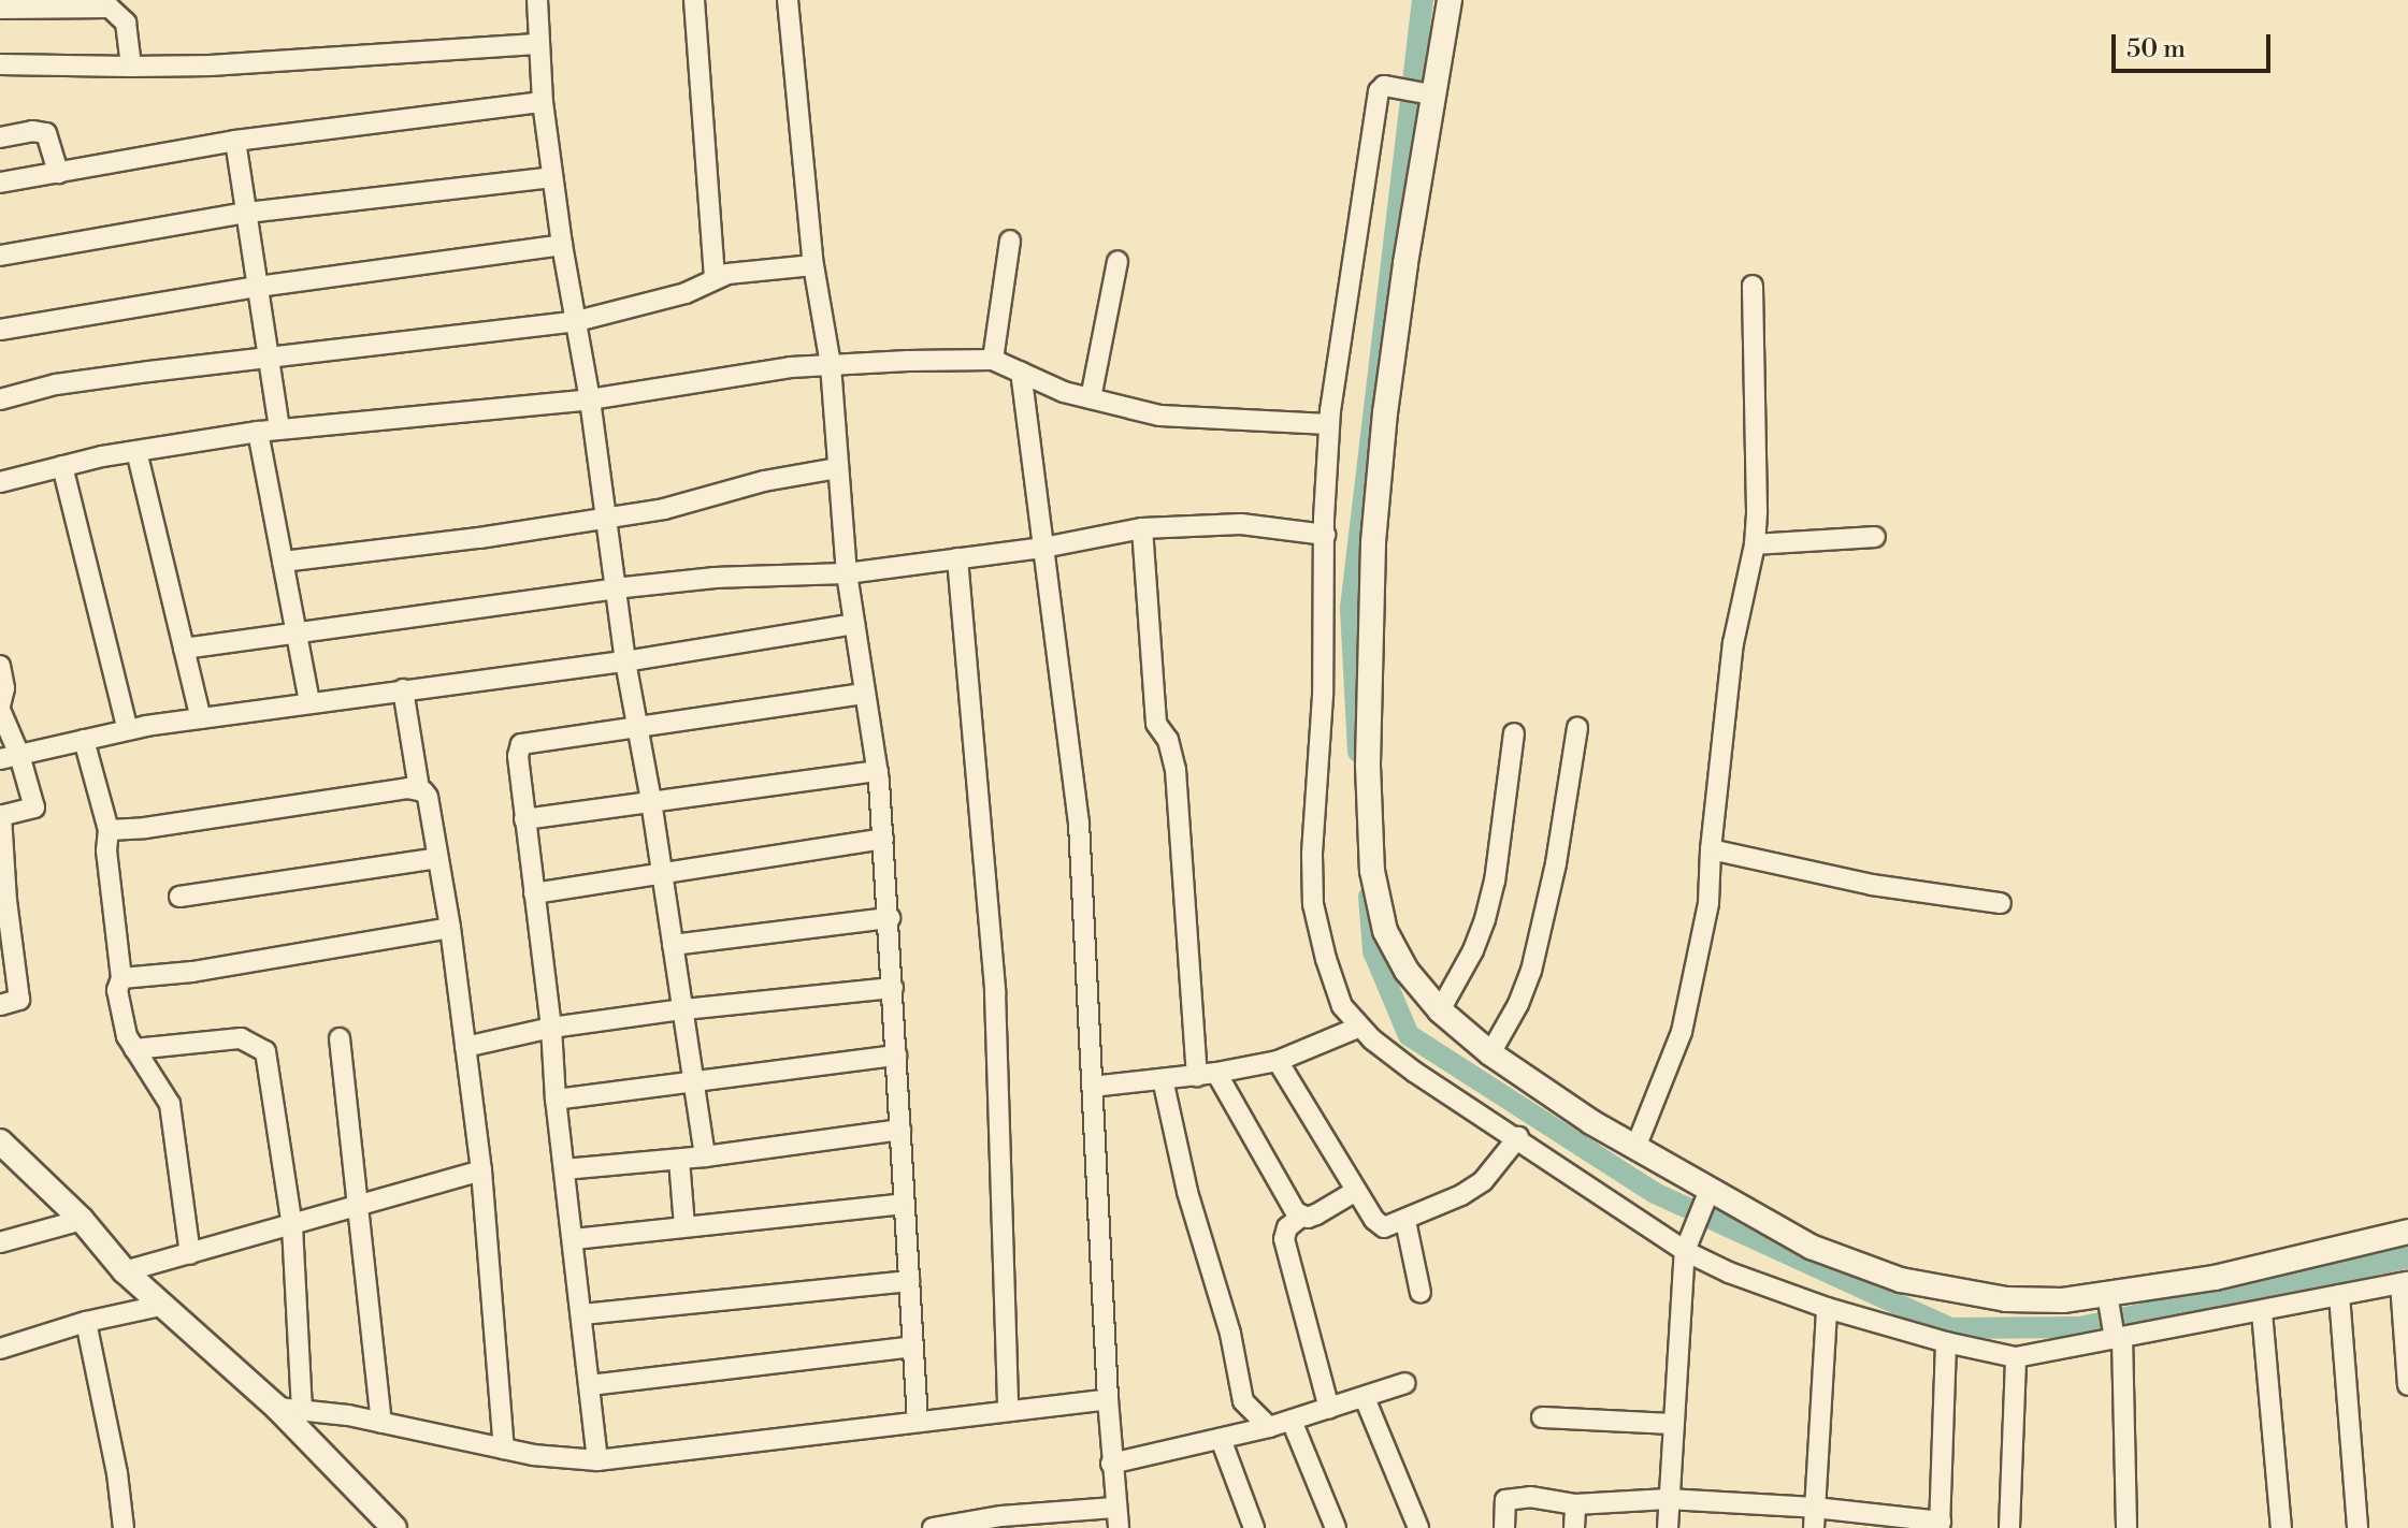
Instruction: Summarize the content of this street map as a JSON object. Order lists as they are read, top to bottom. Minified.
{"scale_bar":"50 m"}
